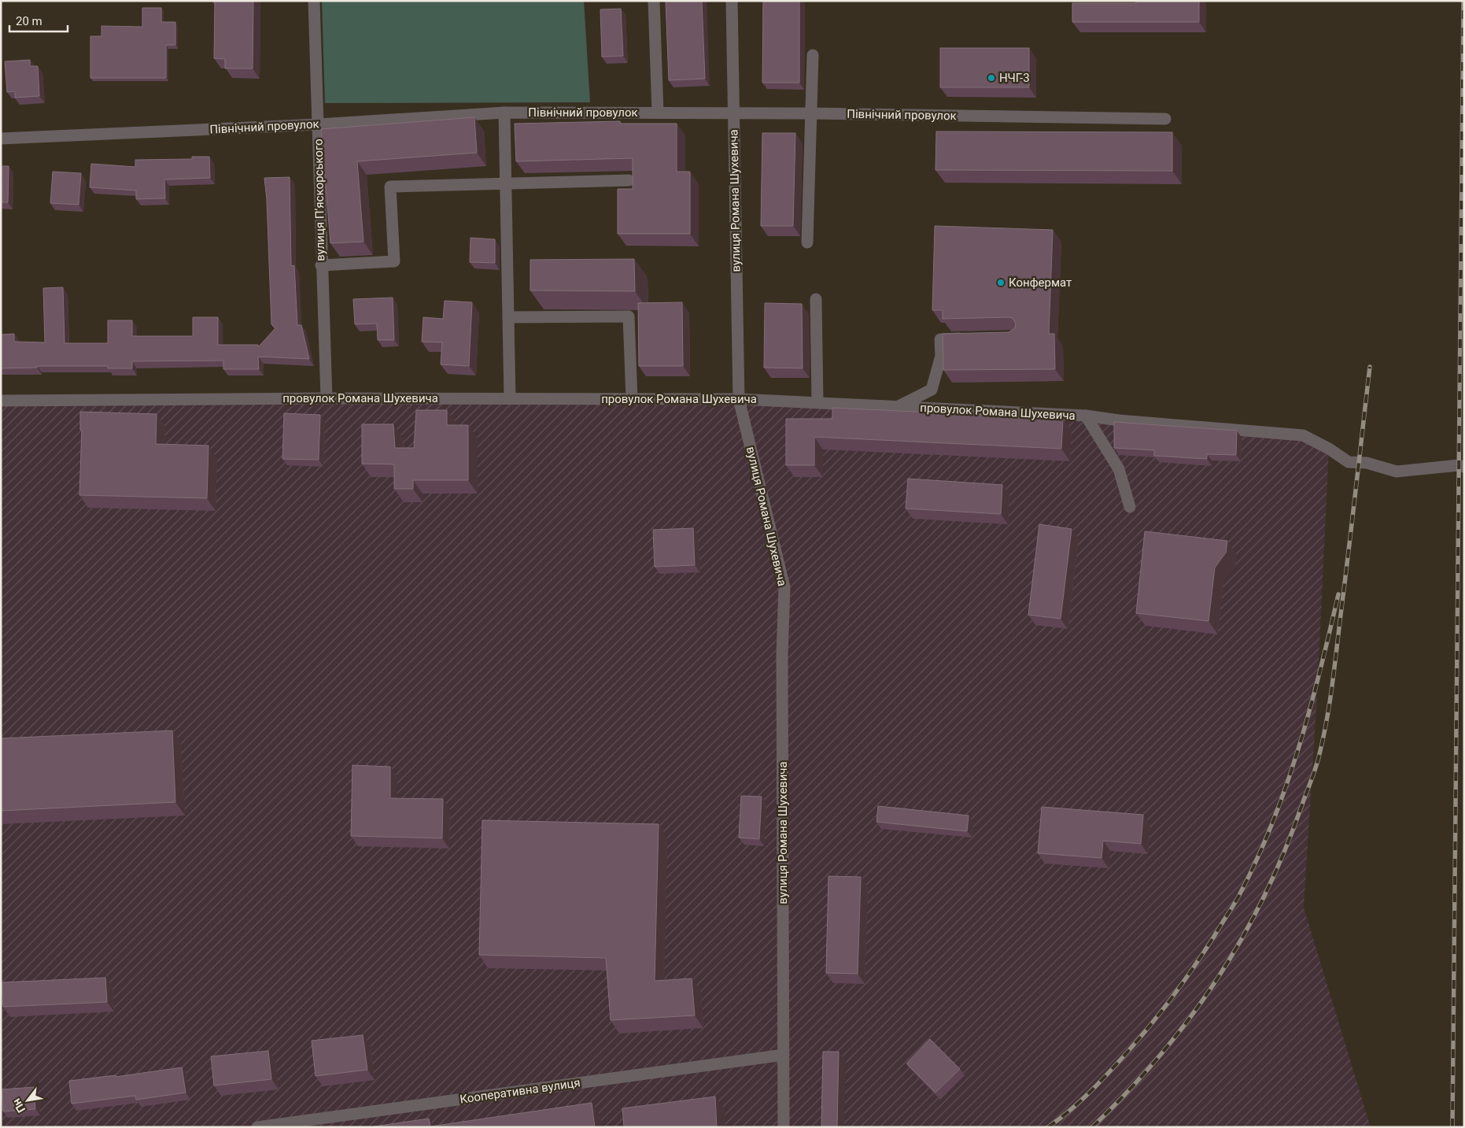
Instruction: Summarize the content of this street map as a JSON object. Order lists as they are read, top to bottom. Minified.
{"streets":{"street":["Північний провулок","вулиця Пʼяскорського","вулиця Романа Шухевича","провулок Романа Шухевича","Кооперативна вулиця"]},"crossings":[["Північний провулок","вулиця Пʼяскорського"],["Північний провулок","вулиця Романа Шухевича"],["вулиця Пʼяскорського","провулок Романа Шухевича"],["вулиця Романа Шухевича","провулок Романа Шухевича"],["вулиця Романа Шухевича","Кооперативна вулиця"]],"places":["НЧГ-3","Конфермат"],"scale_bar":"20 m","north":"bottom left"}
